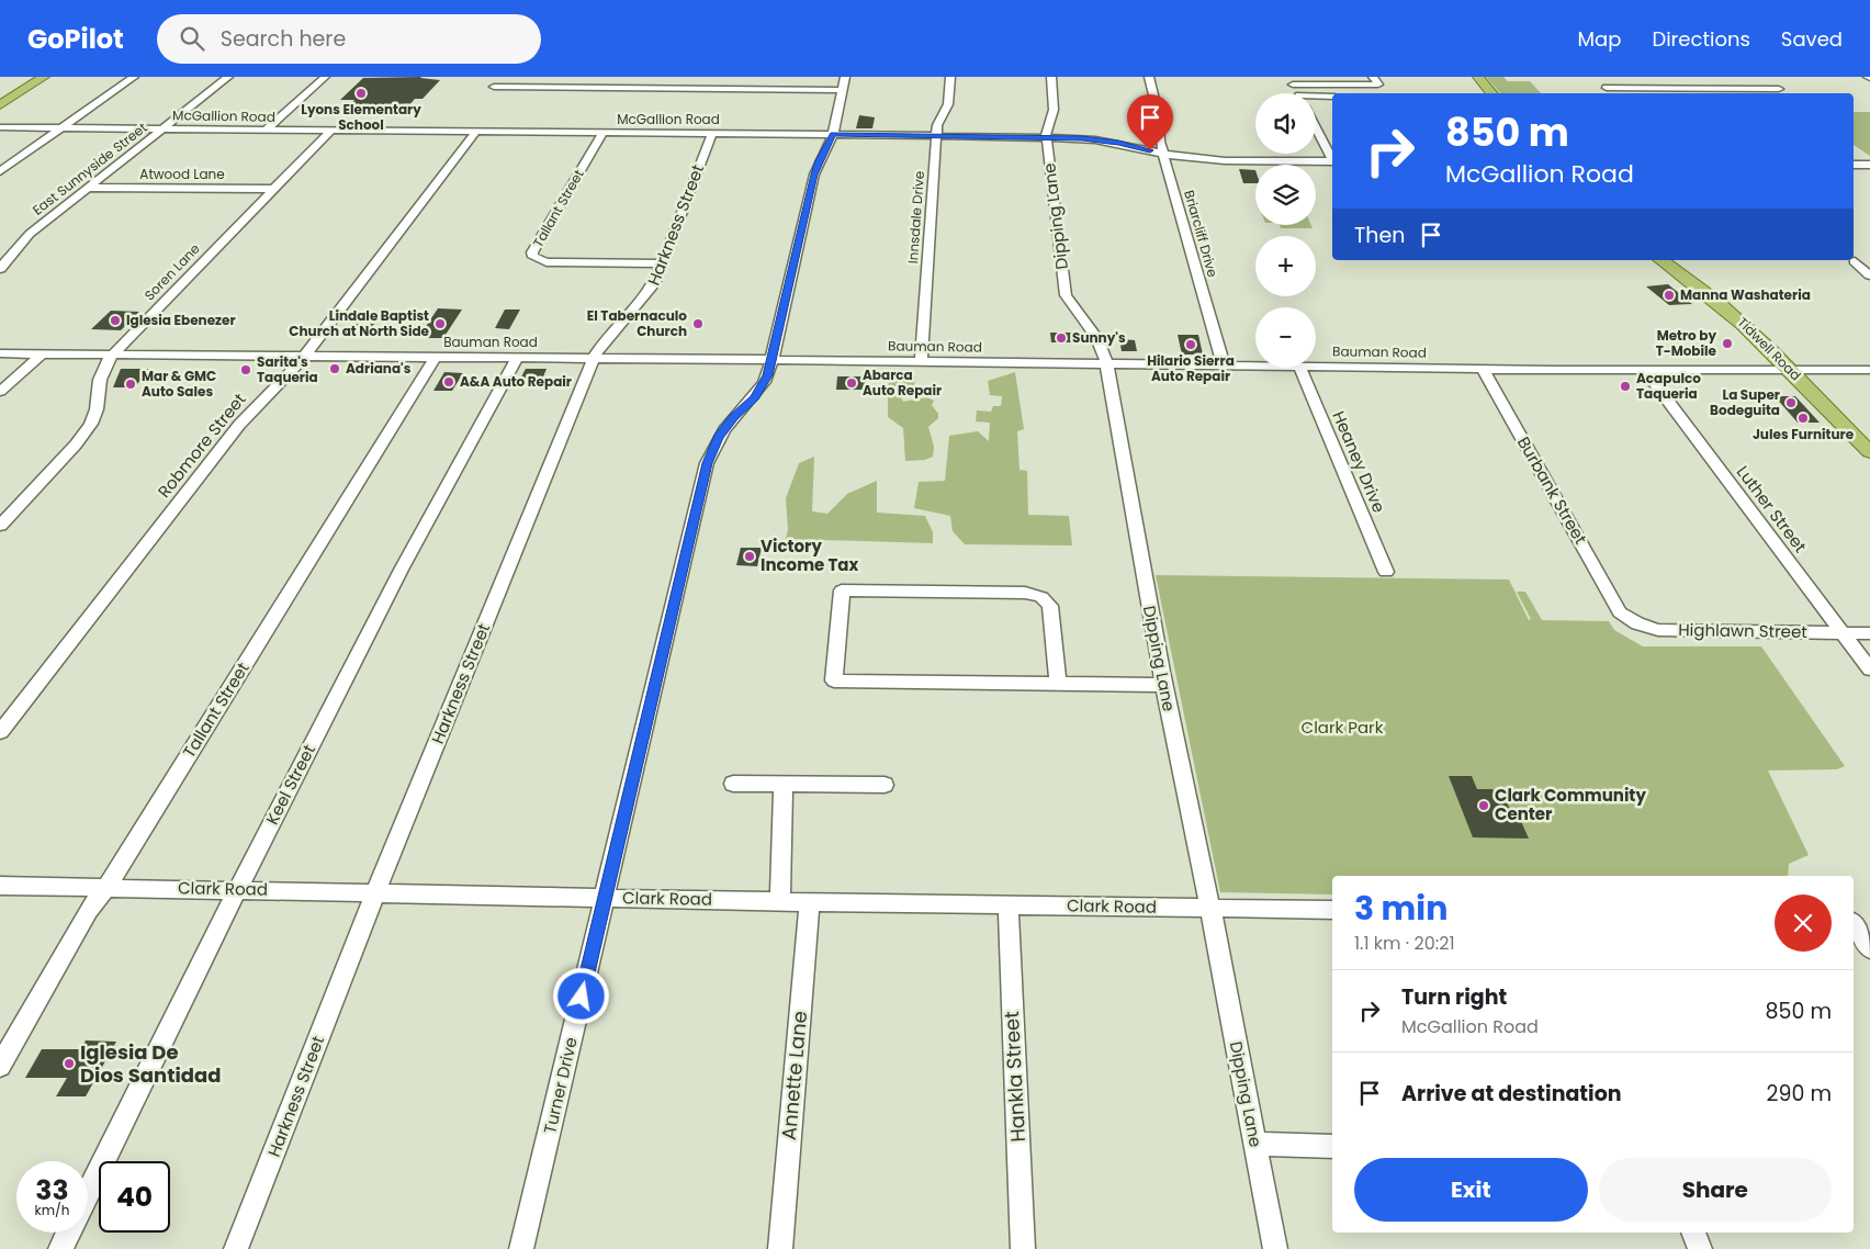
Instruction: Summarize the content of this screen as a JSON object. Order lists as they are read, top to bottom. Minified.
{"streets":{"main road":["Tidwell Road"],"street":["McGallion Road","East Sunnyside Street","Atwood Lane","Tallant Street","Dipping Lane","Innsdale Drive","Harkness Street","Briarcliff Drive","Soren Lane","Bauman Road","Robmore Street","Heaney Drive","Burbank Street","Luther Street","Highlawn Street","Keel Street","Clark Road","Annette Lane","Hankla Street","Turner Drive"]},"crossings":[["McGallion Road","East Sunnyside Street"],["McGallion Road","Tallant Street"],["McGallion Road","Dipping Lane"],["McGallion Road","Innsdale Drive"],["McGallion Road","Harkness Street"],["McGallion Road","Briarcliff Drive"],["McGallion Road","Soren Lane"],["McGallion Road","Robmore Street"],["McGallion Road","Turner Drive"],["East Sunnyside Street","Atwood Lane"],["Atwood Lane","Soren Lane"],["Tallant Street","Harkness Street"],["Tallant Street","Bauman Road"],["Tallant Street","Clark Road"],["Dipping Lane","Bauman Road"],["Dipping Lane","Clark Road"],["Innsdale Drive","Bauman Road"],["Harkness Street","Bauman Road"],["Harkness Street","Clark Road"],["Briarcliff Drive","Bauman Road"],["Soren Lane","Bauman Road"],["Bauman Road","Tidwell Road"],["Bauman Road","Robmore Street"],["Bauman Road","Burbank Street"],["Bauman Road","Luther Street"],["Bauman Road","Keel Street"],["Bauman Road","Turner Drive"],["Burbank Street","Highlawn Street"],["Luther Street","Highlawn Street"],["Keel Street","Clark Road"],["Clark Road","Annette Lane"],["Clark Road","Hankla Street"],["Clark Road","Turner Drive"]],"parks":["Clark Park"],"places":["Lyons Elementary School","Manna Washateria","Iglesia Ebenezer","Lindale Baptist Church at North Side","El Tabernaculo Church","Sunny's","Metro by T-Mobile","Hilario Sierra Auto Repair","Adriana's","Sarita's Taqueria","A&A Auto Repair","Abarca Auto Repair","Mar & GMC Auto Sales","Acapulco Taqueria","La Super Bodeguita","Jules Furniture","Victory Income Tax","Clark Community Center","Iglesia De Dios Santidad"],"page":{"header":"GoPilot","search":"Search here","nav":["Map","Directions","Saved"],"map_buttons":["+","−"],"turn":["850 m","McGallion Road"],"then":"Then","heading":["3 min","1.1 km · 20:21"],"list":[{"name":"Turn right","note":"McGallion Road","value":"850 m"},{"name":"Arrive at destination","value":"290 m"}],"buttons":["Exit","Share"],"speed":"33 km/h","limit":"40"}}
